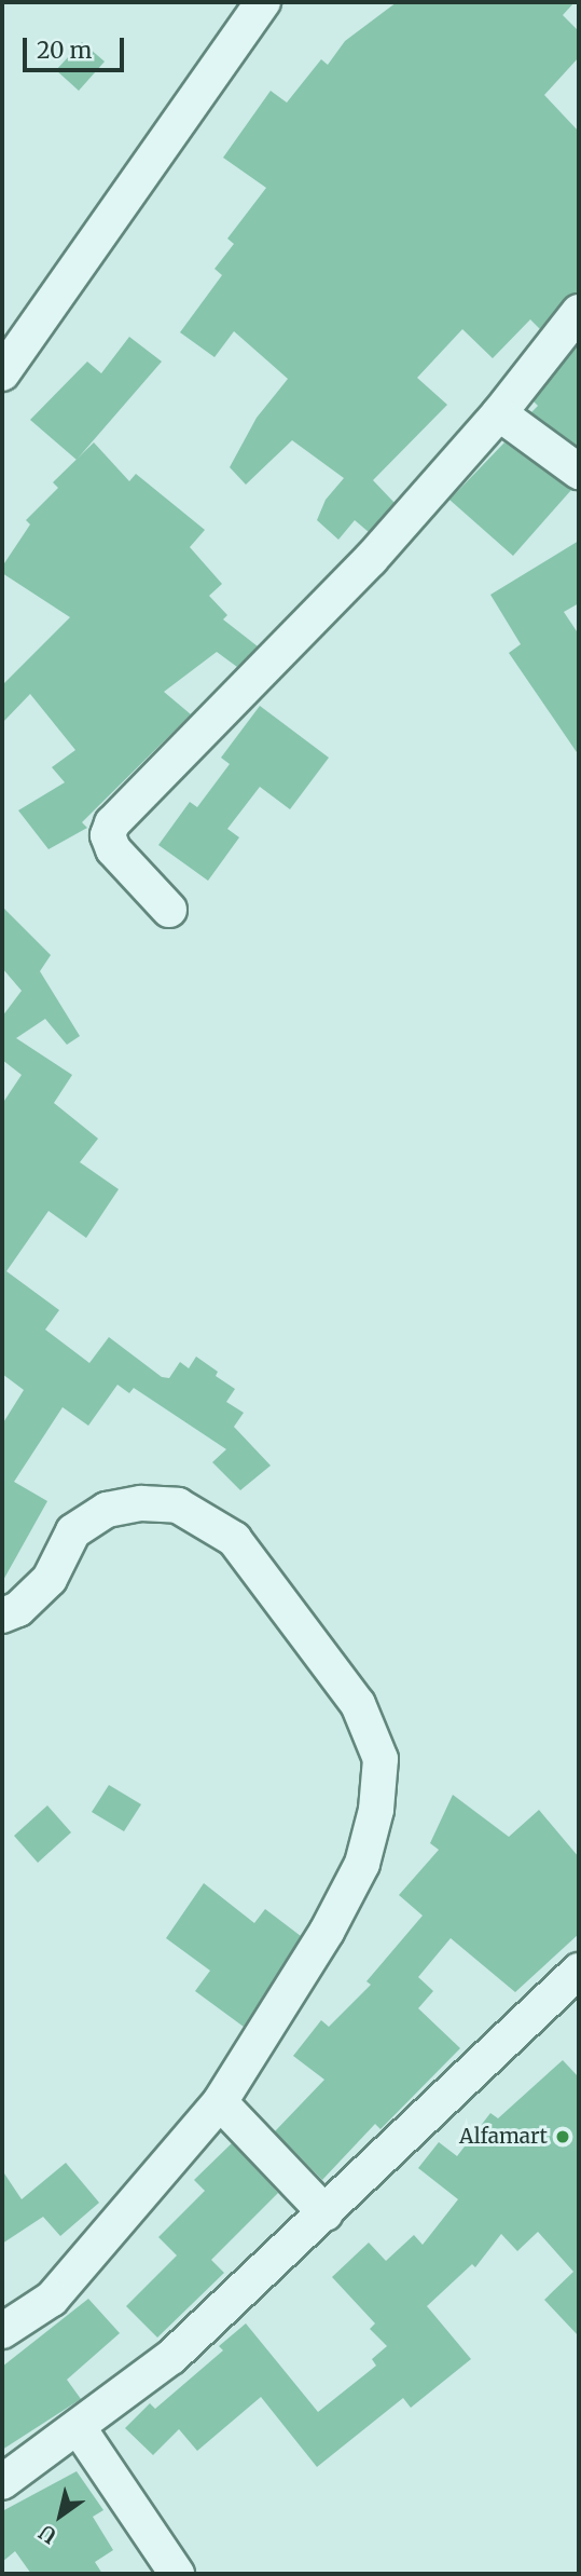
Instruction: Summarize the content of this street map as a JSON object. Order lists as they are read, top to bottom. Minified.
{"places":["Alfamart"],"scale_bar":"20 m","north":"bottom left"}
